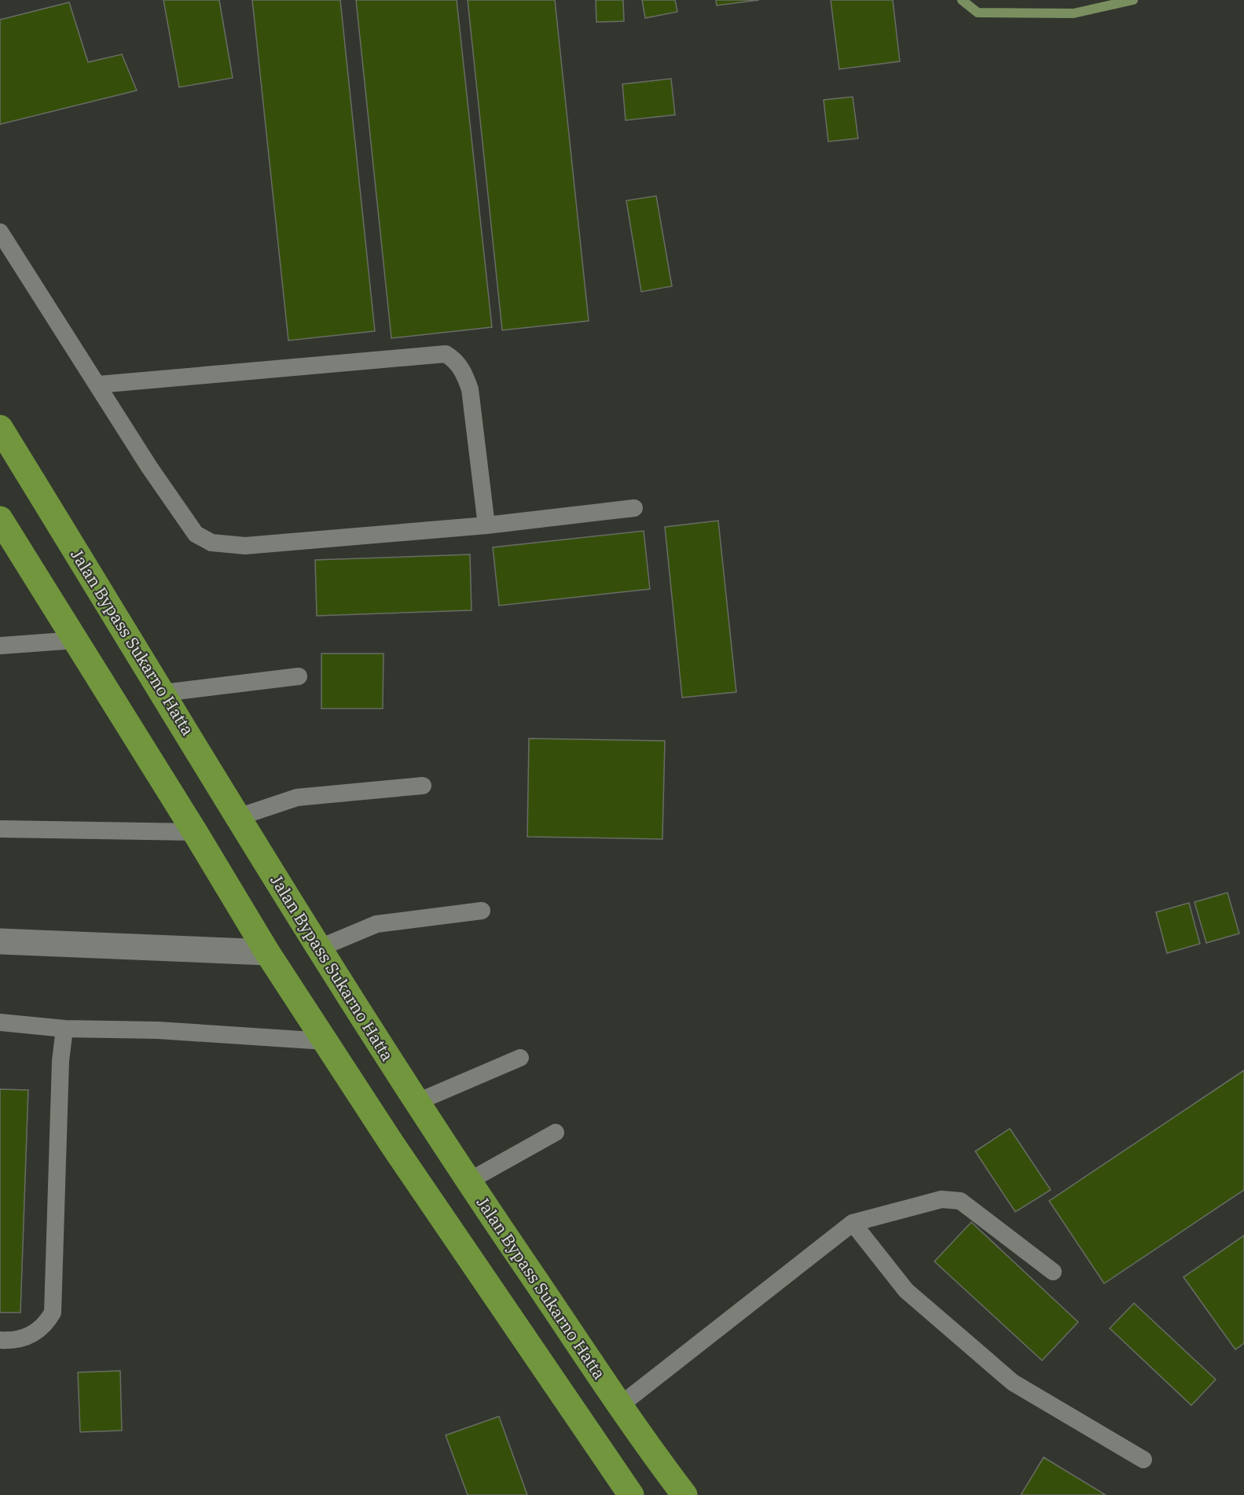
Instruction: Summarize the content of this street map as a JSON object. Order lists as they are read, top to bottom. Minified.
{"streets":{"highway":["Jalan Bypass Sukarno Hatta"]}}
